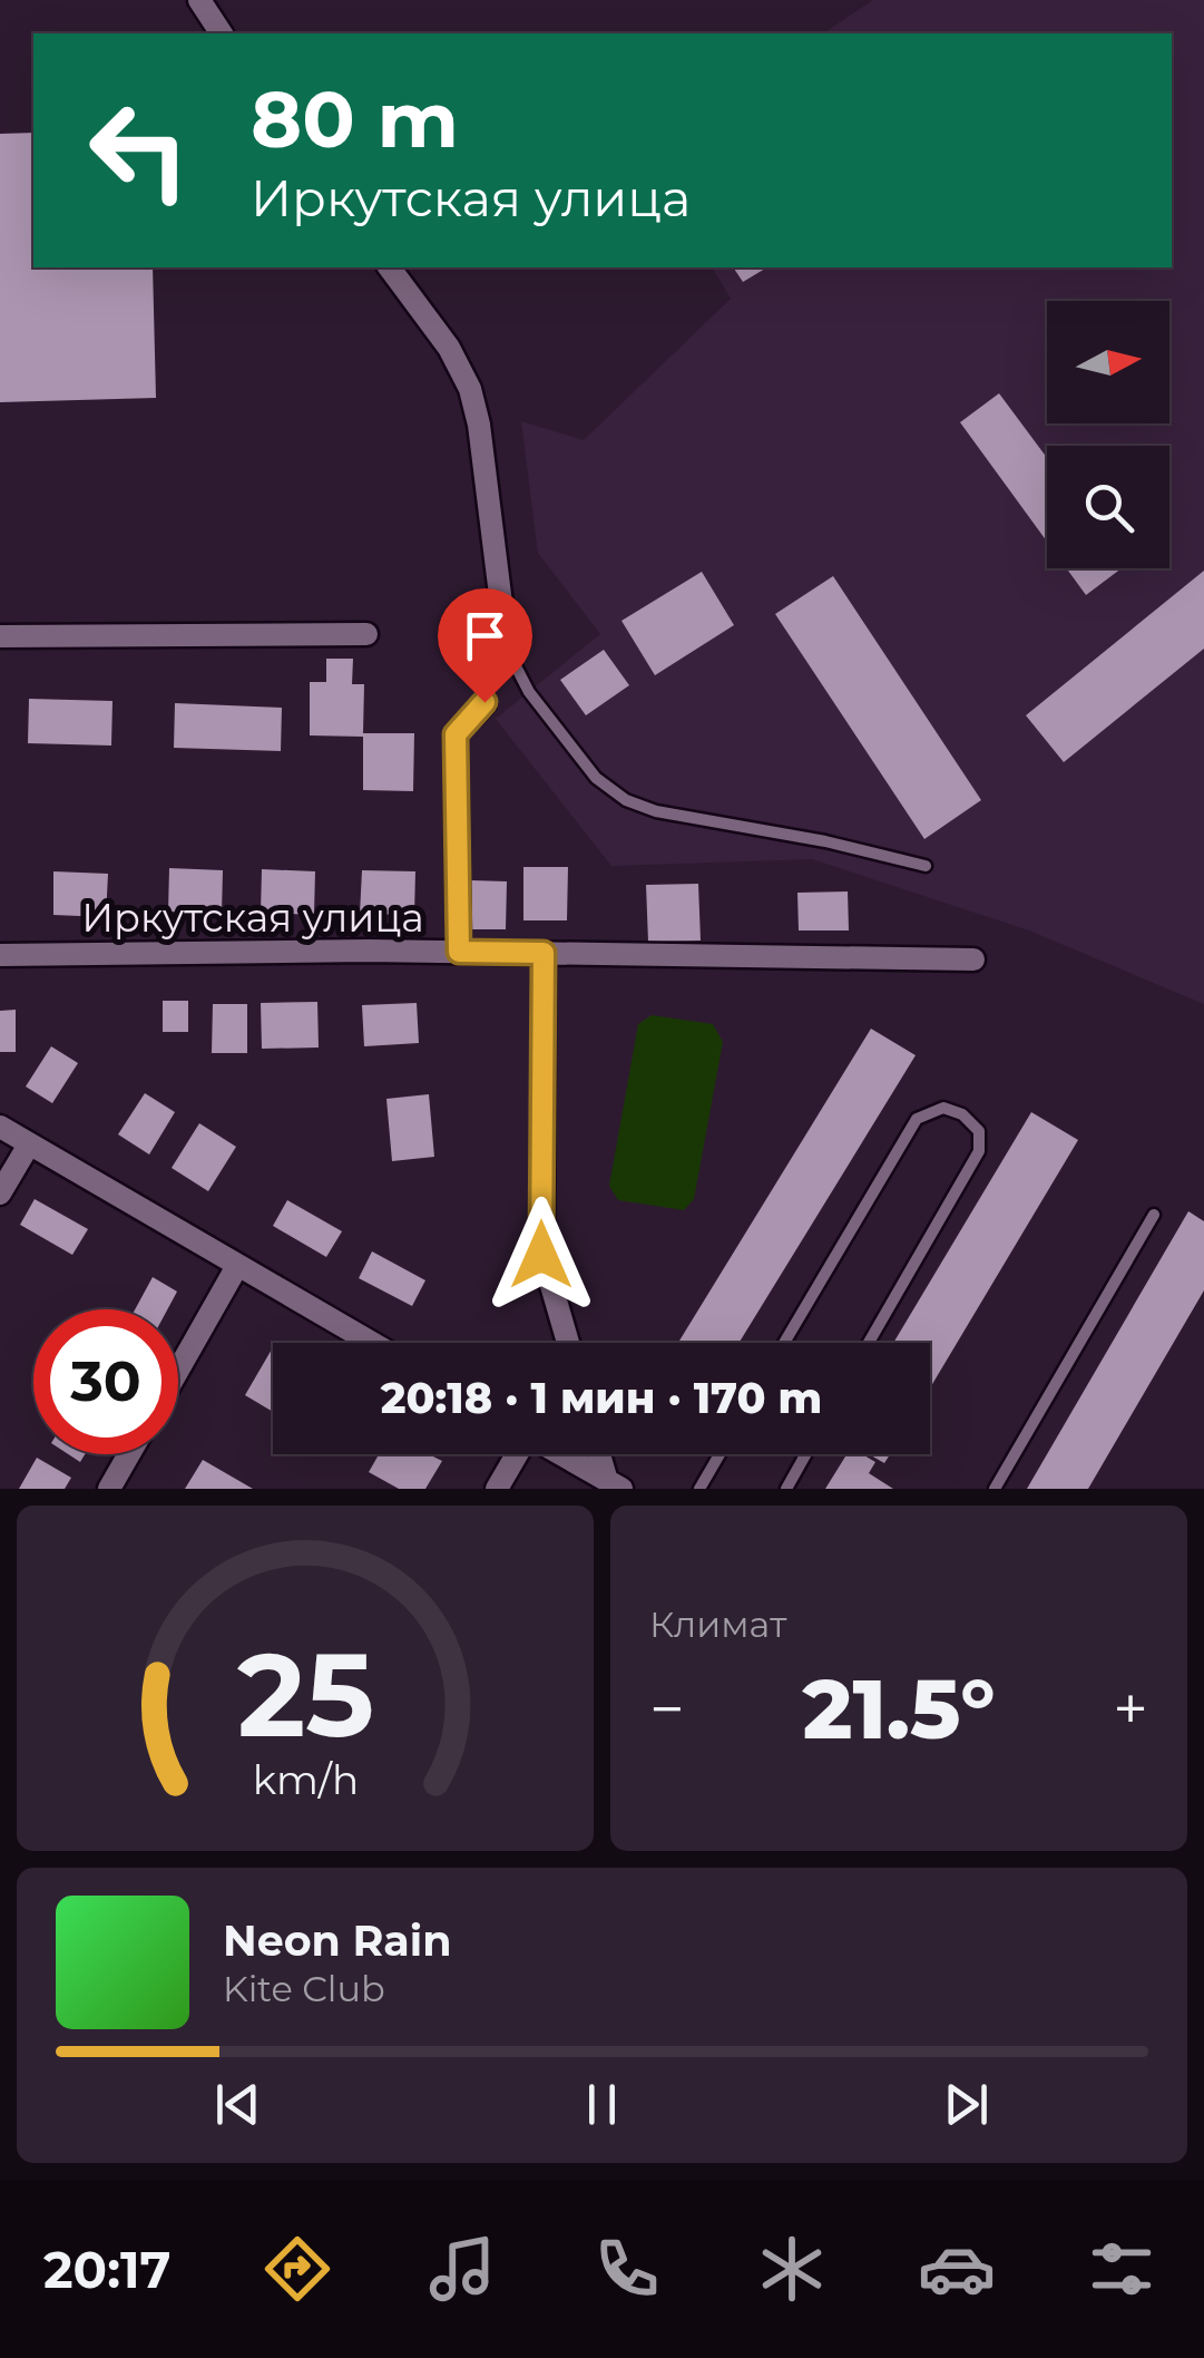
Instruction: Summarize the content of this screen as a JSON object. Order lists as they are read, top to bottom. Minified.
{"streets":{"street":["Иркутская улица"]},"north":"right","page":{"turn":["80 m","Иркутская улица"],"limit":"30","trip":"20:18 · 1 мин · 170 m","tile":"Климат","heat":["−","21.5°","+"],"song":["Neon Rain","Kite Club"],"tabs":"20:17","gauge":["25","km/h"]}}
